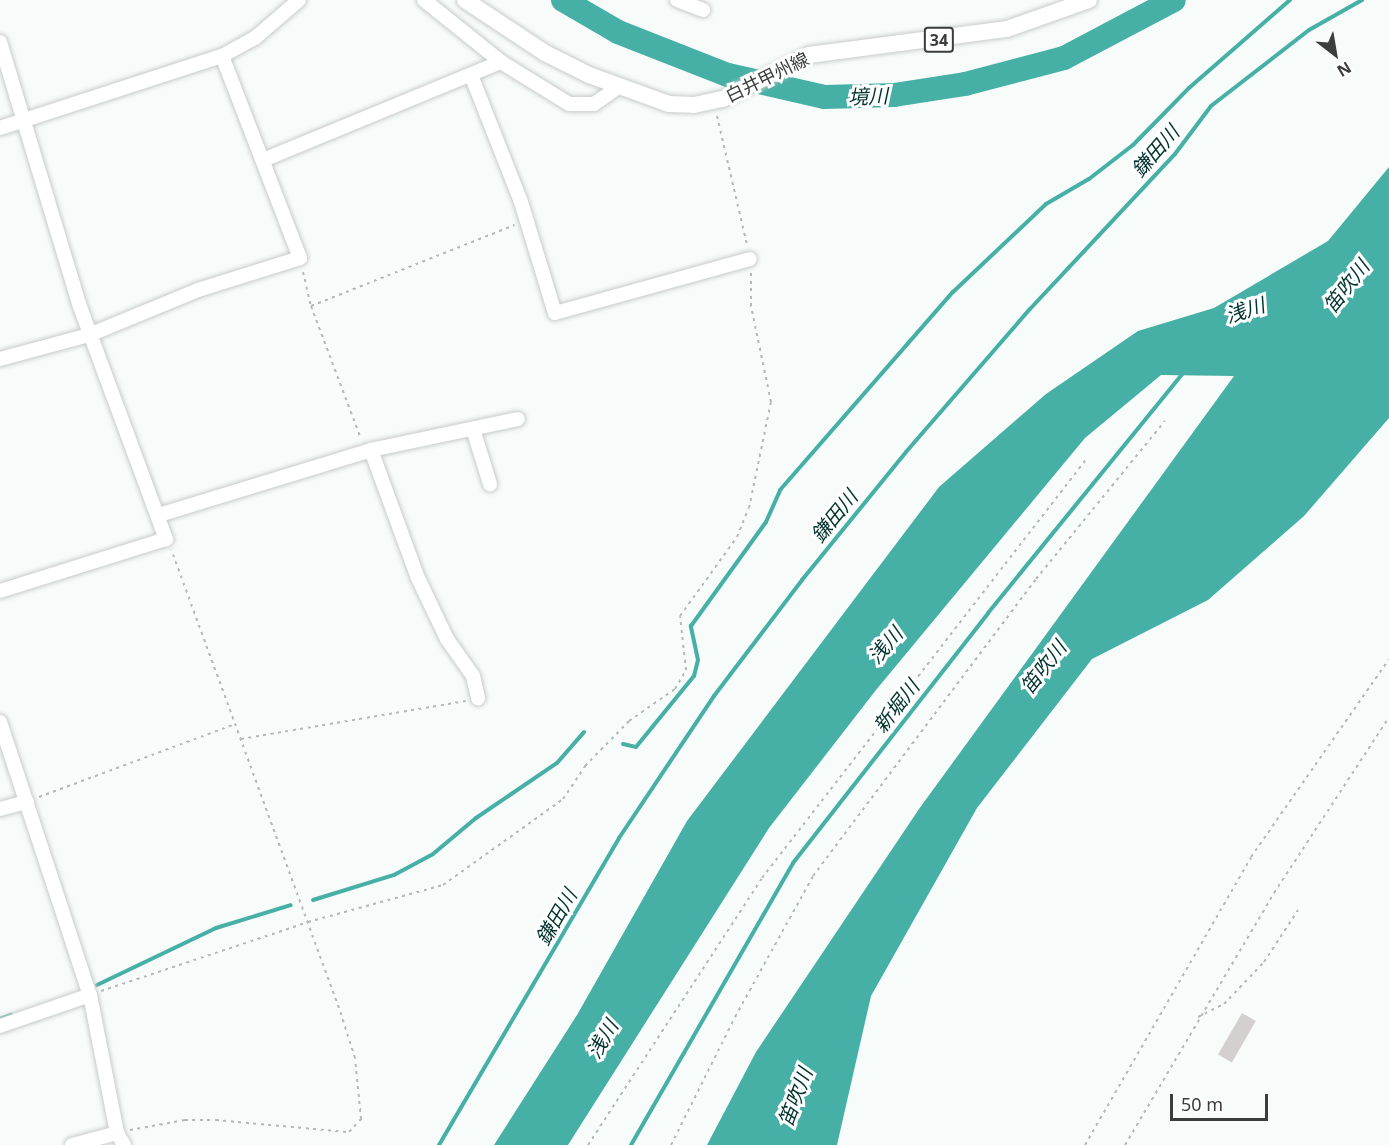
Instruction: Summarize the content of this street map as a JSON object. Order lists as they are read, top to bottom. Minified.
{"streets":{"main road":["34","白井甲州線"]},"water":["境川","鎌田川","笛吹川","浅川","新堀川"],"scale_bar":"50 m","north":"bottom right"}
